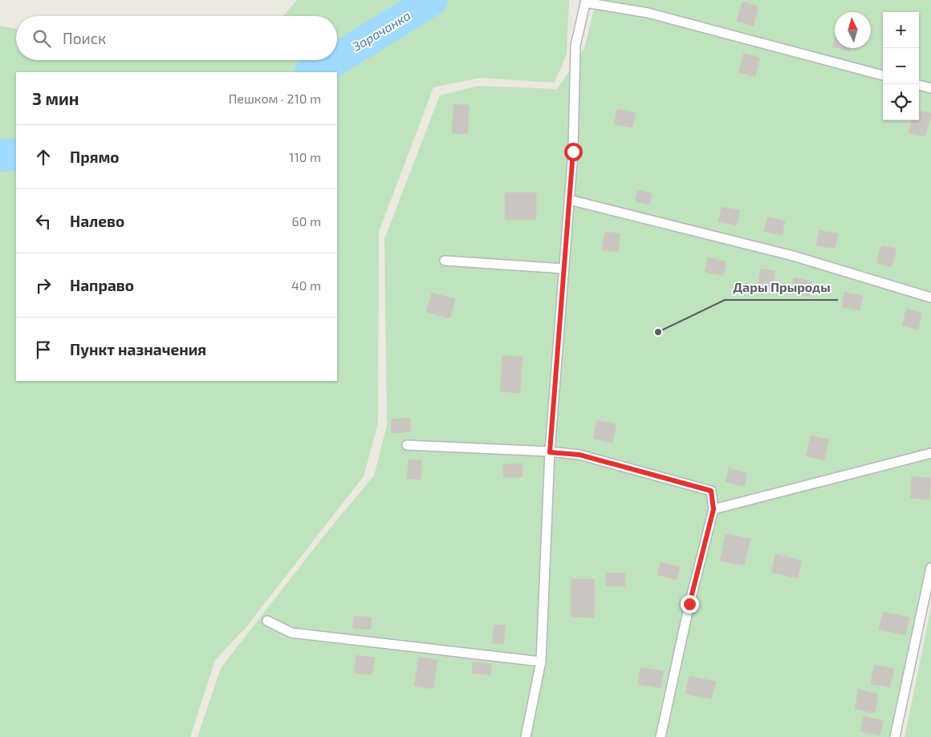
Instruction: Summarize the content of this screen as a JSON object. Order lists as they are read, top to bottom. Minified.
{"water":["Зарачанка"],"places":["Дары Прыроды"],"north":"top","page":{"map_buttons":["+","−"],"search":"Поиск","heading":["3 мин","Пешком · 210 m"],"list":[["Прямо","110 m"],["Налево","60 m"],["Направо","40 m"],"Пункт назначения"]}}
